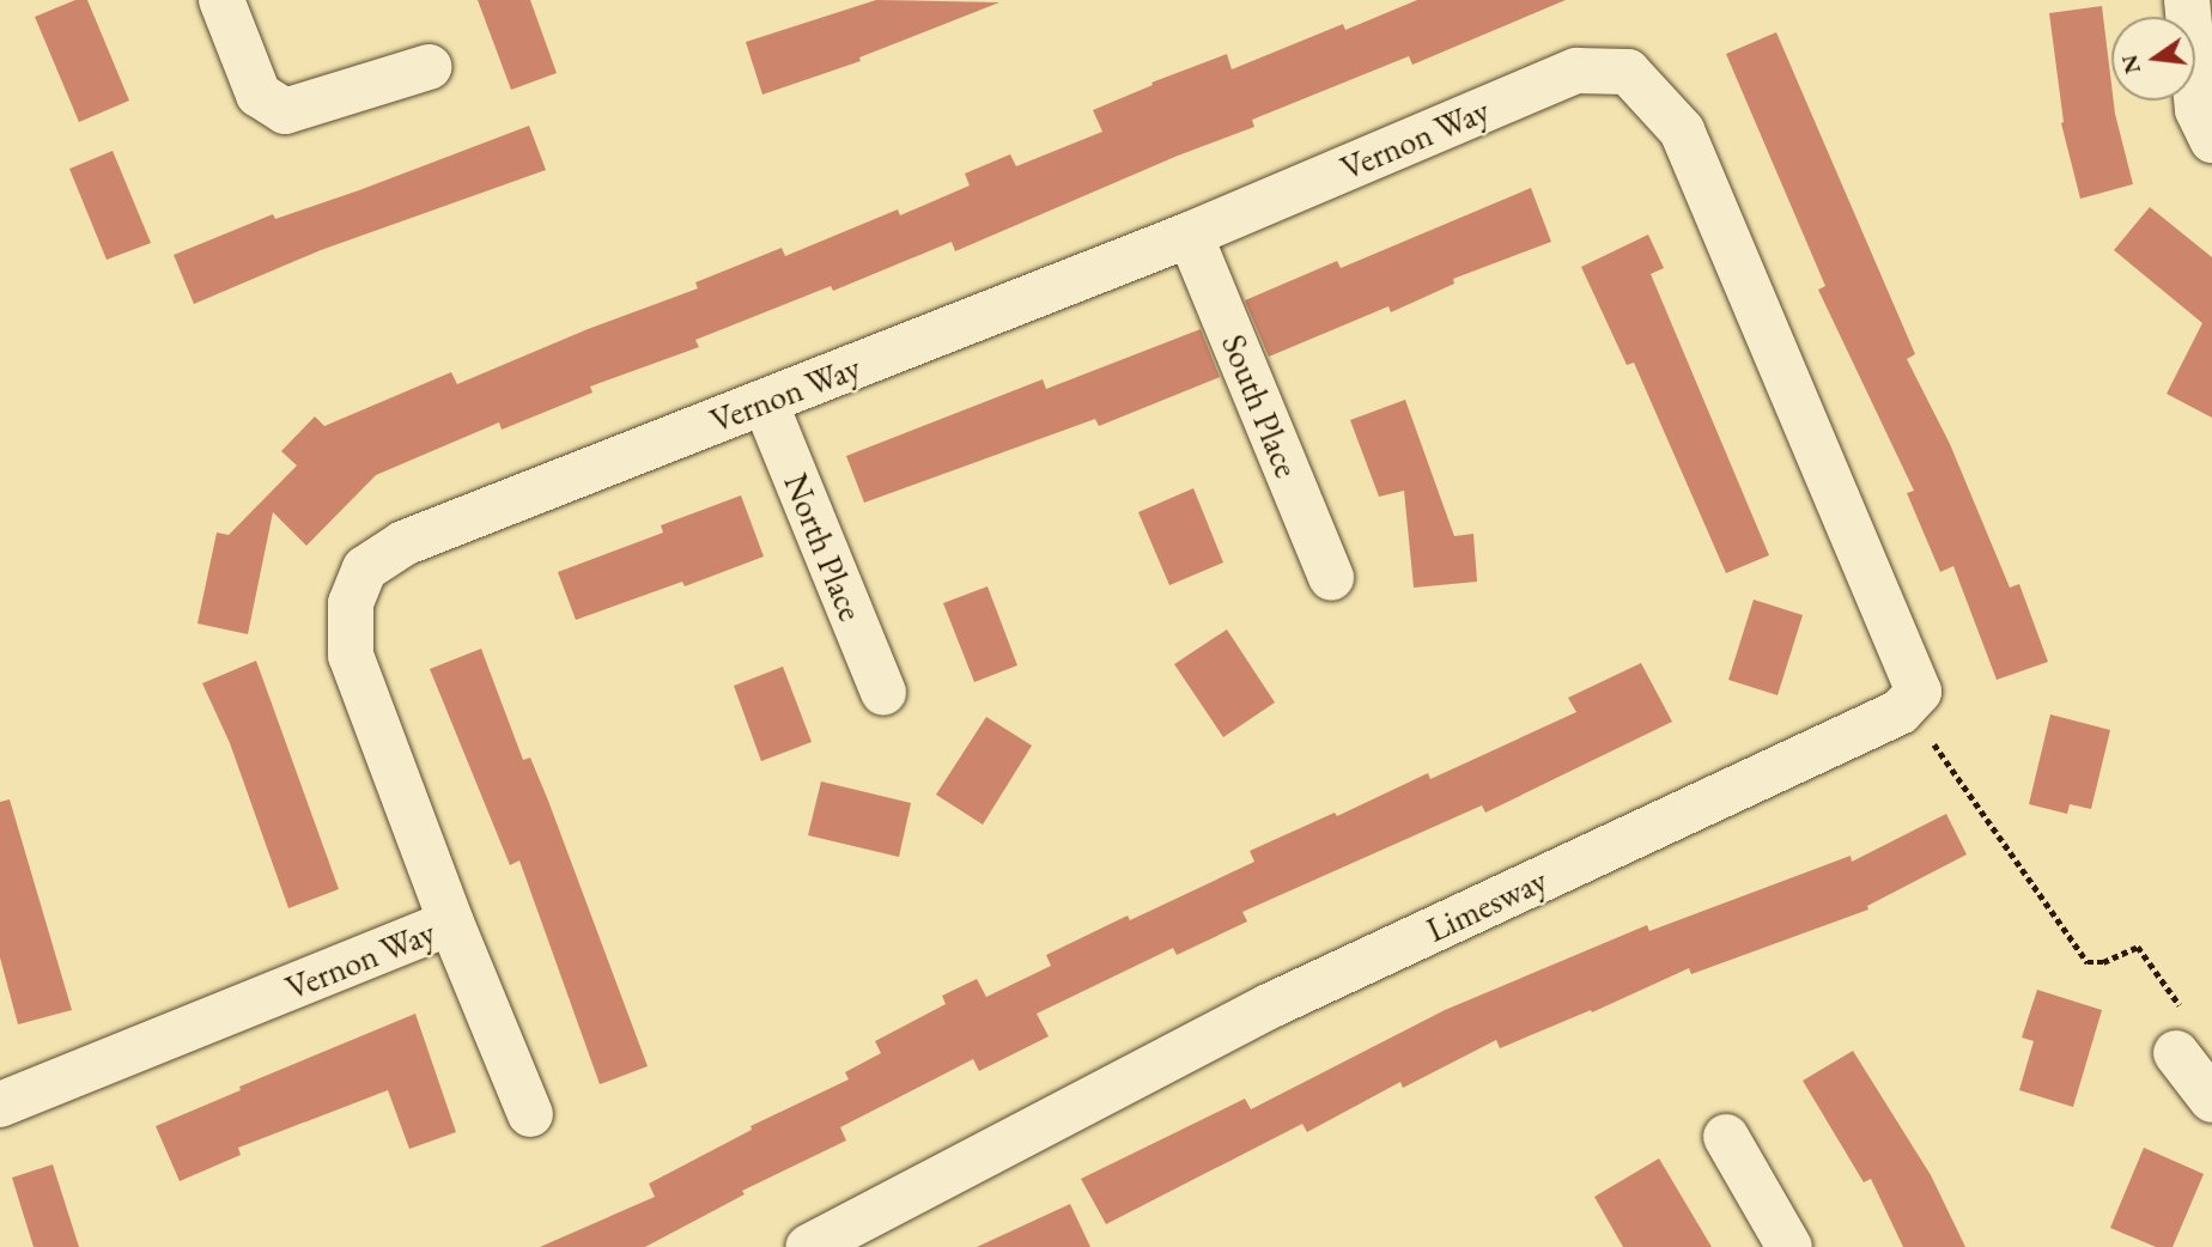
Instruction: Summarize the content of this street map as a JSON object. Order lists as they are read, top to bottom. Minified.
{"streets":{"street":["Vernon Way","South Place","North Place","Limesway"]},"crossings":[["Vernon Way","South Place"],["Vernon Way","North Place"],["Vernon Way","Limesway"]],"north":"left"}
